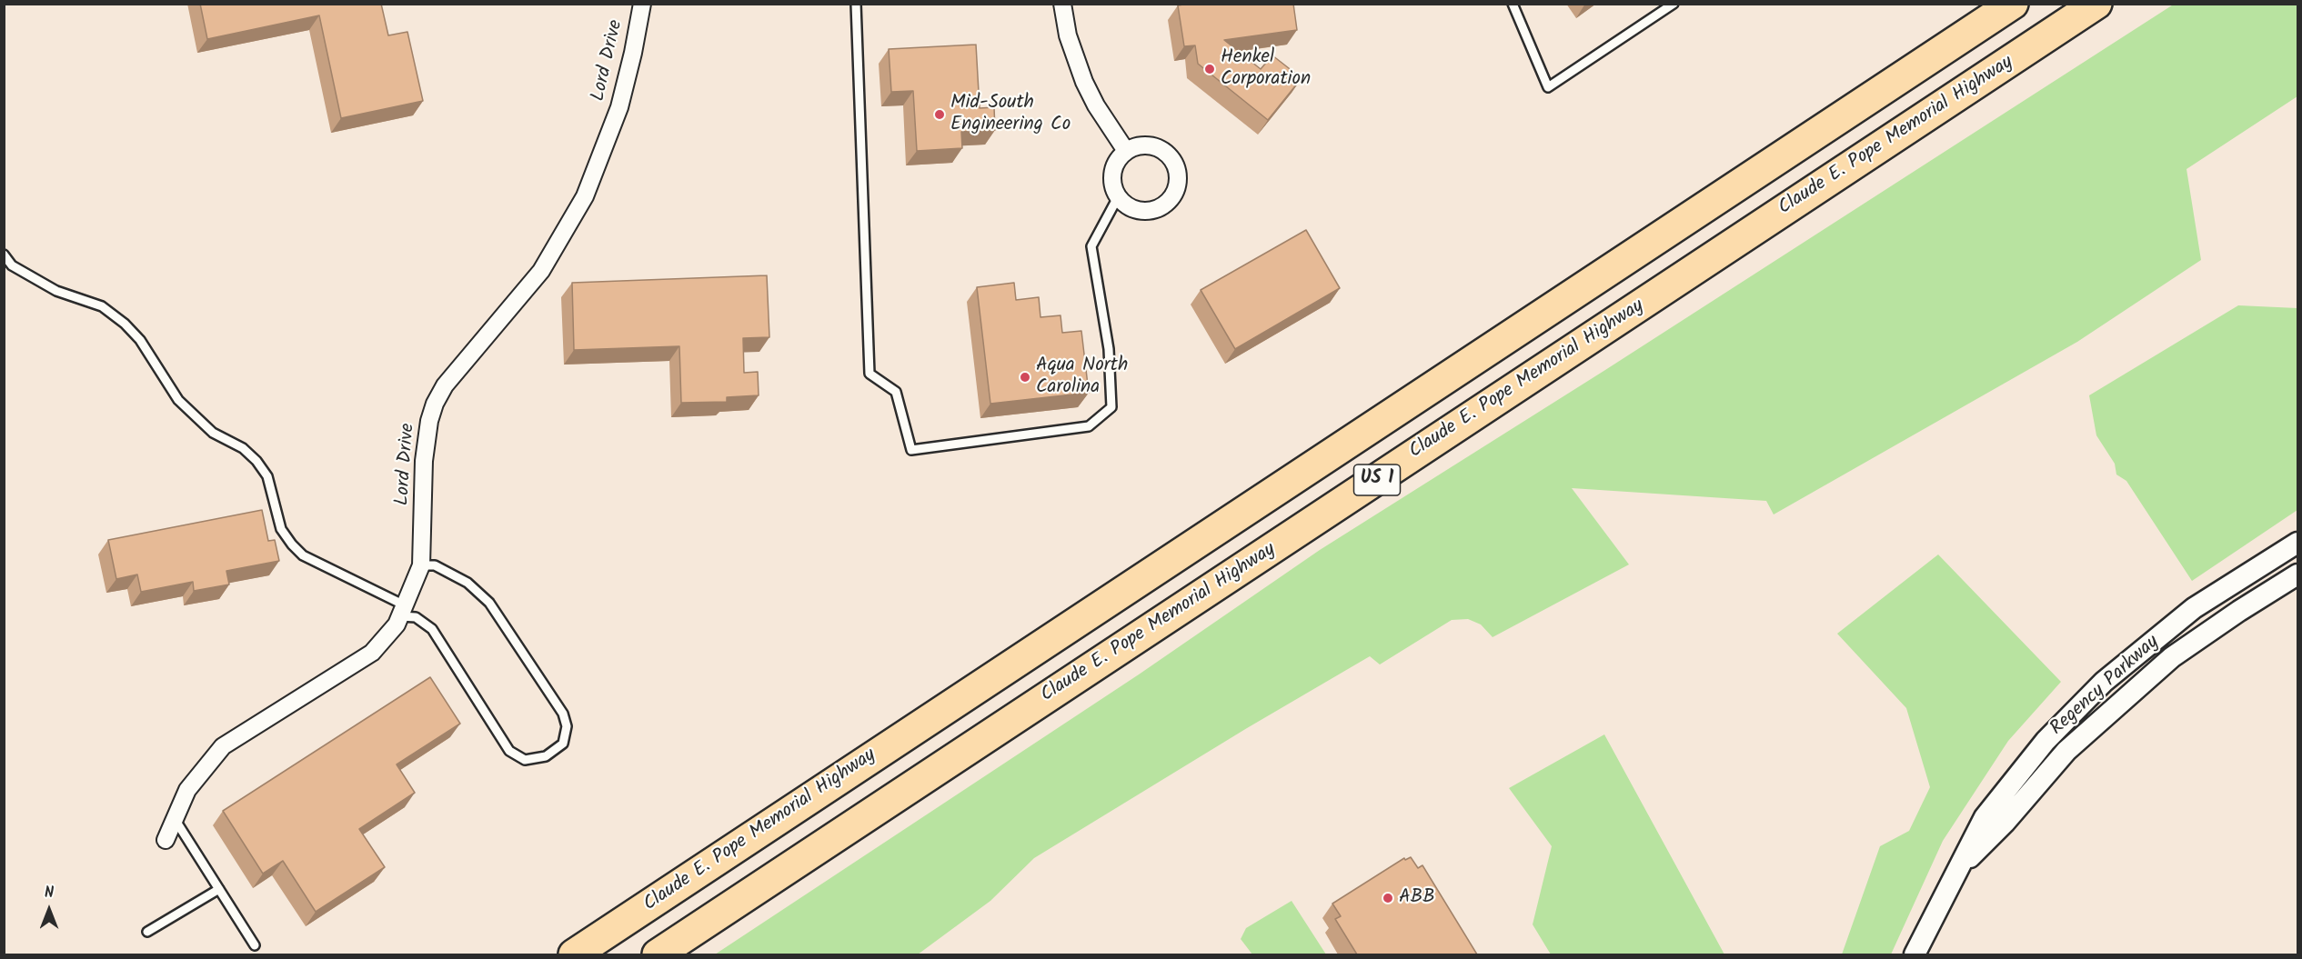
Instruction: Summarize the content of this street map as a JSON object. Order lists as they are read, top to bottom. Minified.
{"streets":{"highway":["Claude E. Pope Memorial Highway","US 1"],"street":["Lord Drive","Regency Parkway"]},"places":["Henkel Corporation","Mid-South Engineering Co","Aqua North Carolina","ABB"],"north":"top"}
